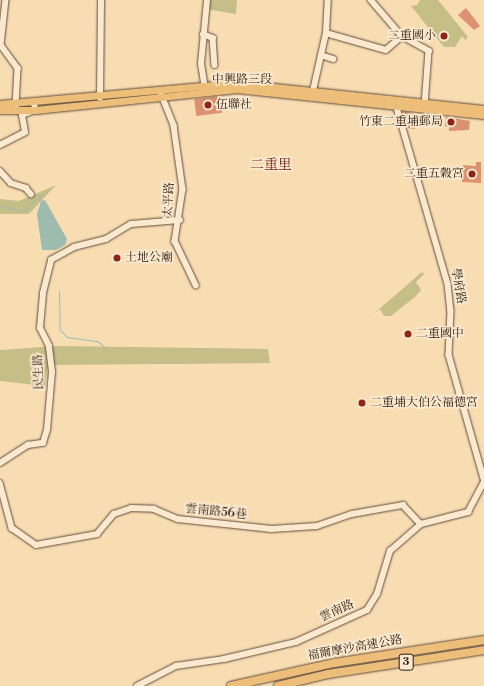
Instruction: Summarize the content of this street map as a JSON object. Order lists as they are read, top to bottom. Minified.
{"streets":{"highway":["福爾摩沙高速公路","3"],"main road":["中興路三段"],"street":["太平路","學府路","民生路","雲南路56巷","雲南路"]},"crossings":[["中興路三段","太平路"],["中興路三段","學府路"],["太平路","民生路"],["學府路","雲南路"],["雲南路56巷","雲南路"]],"districts":["二重里"],"places":["二重國小","伍聯社","竹東二重埔郵局","二重五穀宮","土地公廟","二重國中","二重埔大伯公福德宮"]}
